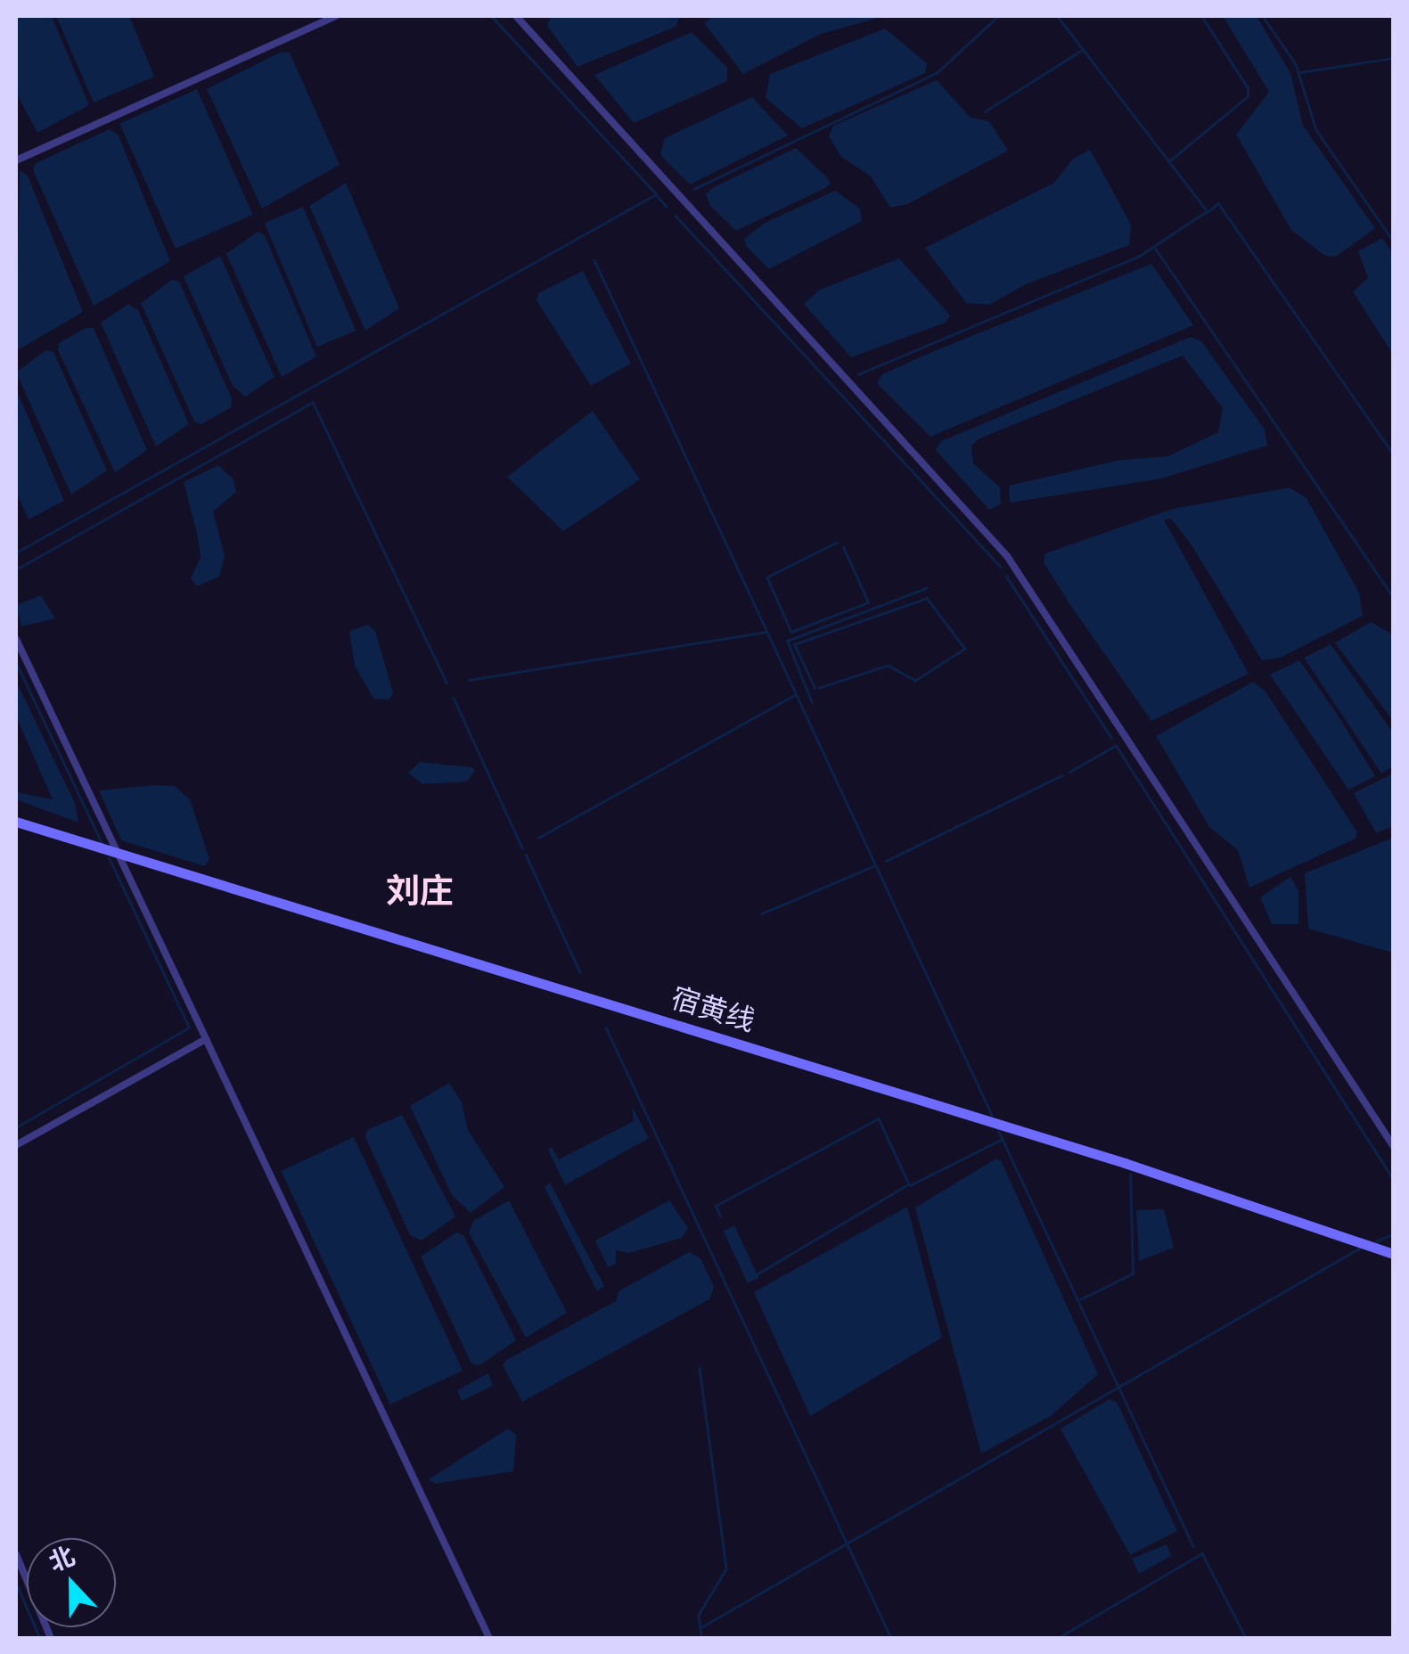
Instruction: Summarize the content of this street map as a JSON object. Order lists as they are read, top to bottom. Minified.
{"streets":{"main road":["宿黄线"]},"districts":["刘庄"],"north":"top"}
